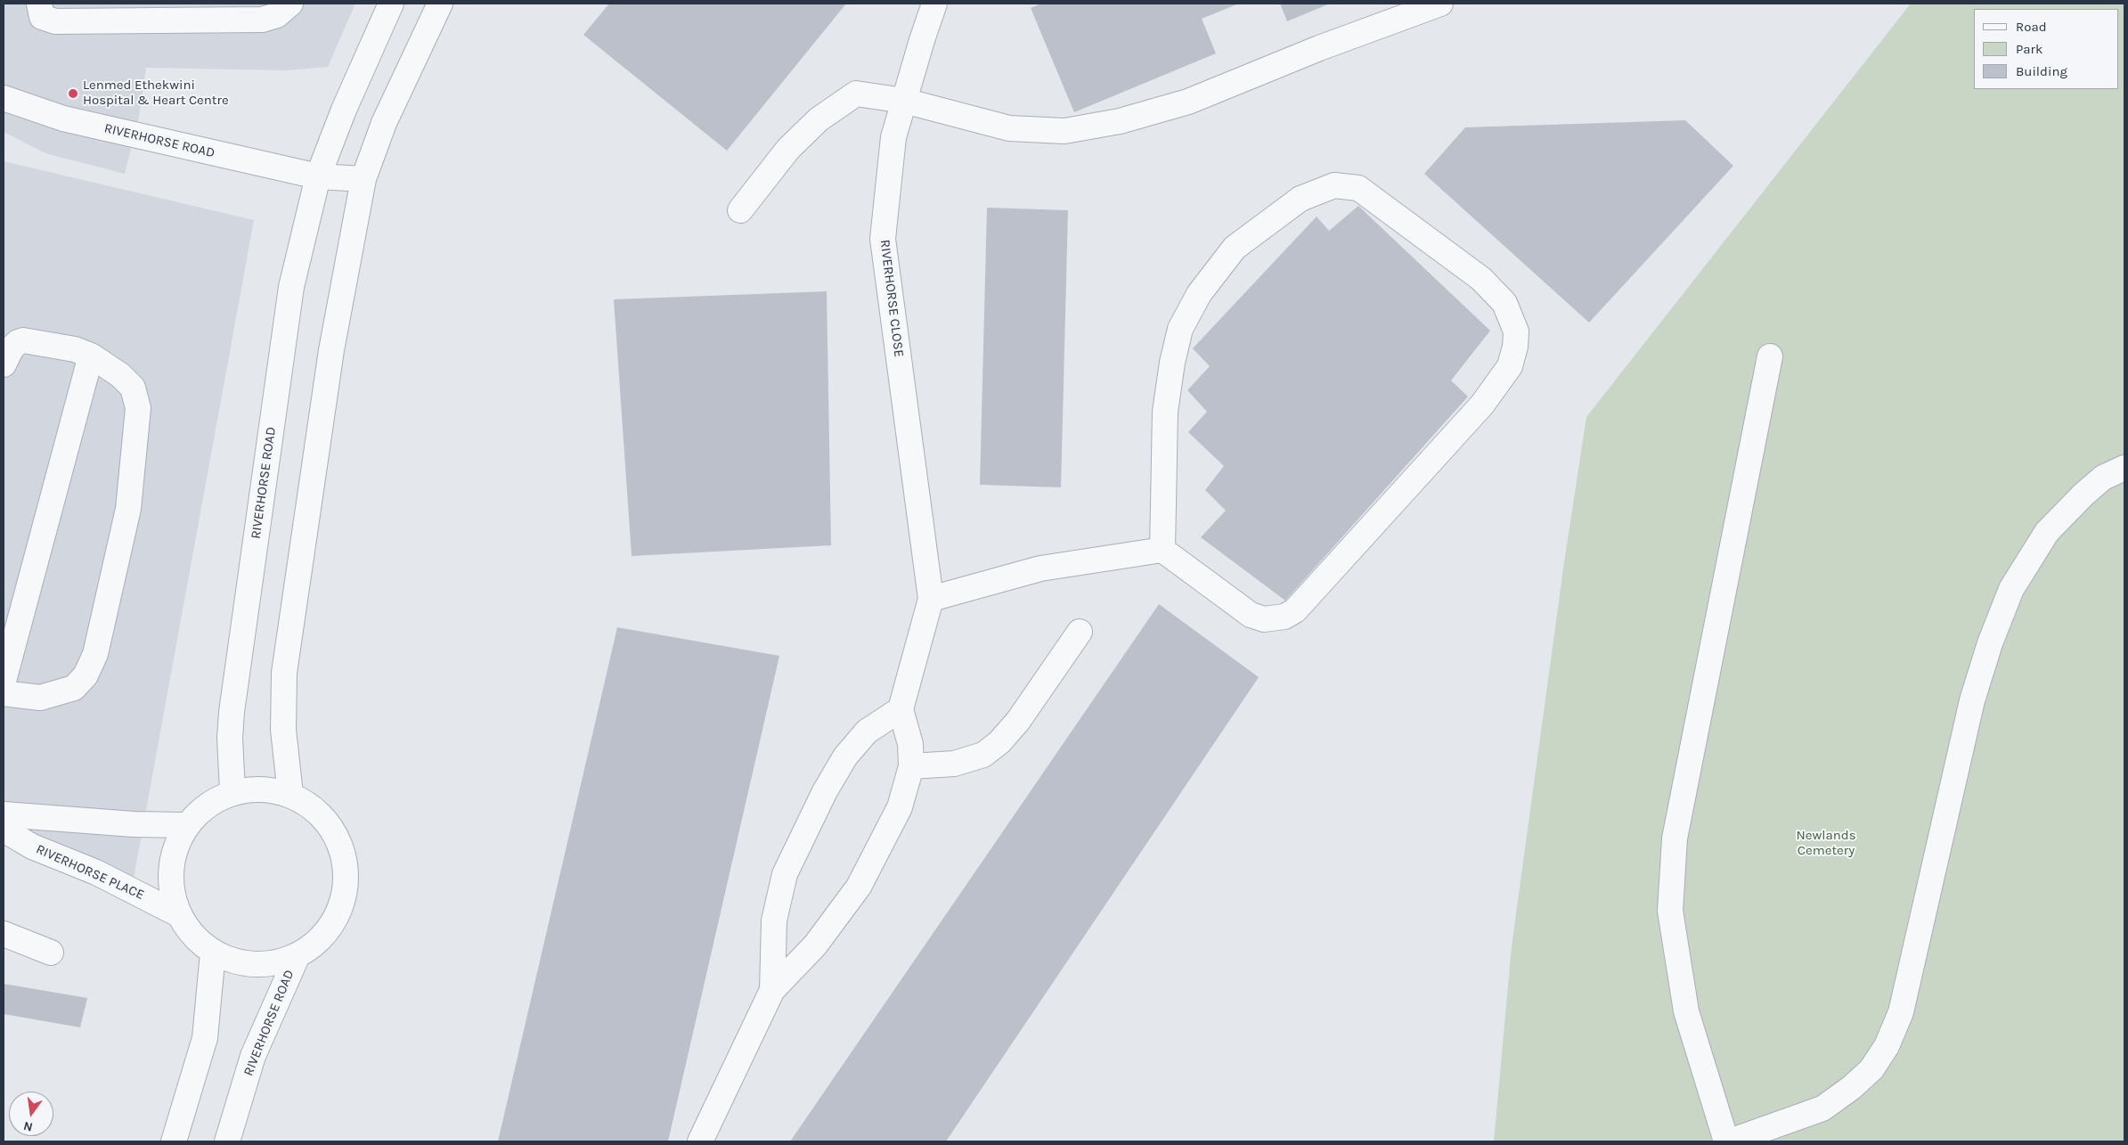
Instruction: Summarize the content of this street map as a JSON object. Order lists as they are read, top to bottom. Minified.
{"streets":{"lane":["RIVERHORSE ROAD","RIVERHORSE CLOSE","RIVERHORSE PLACE"]},"crossings":[["RIVERHORSE ROAD","RIVERHORSE PLACE"]],"parks":["Newlands Cemetery"],"places":["Lenmed Ethekwini Hospital & Heart Centre"],"legend":["Road","Park","Building"],"north":"bottom"}
